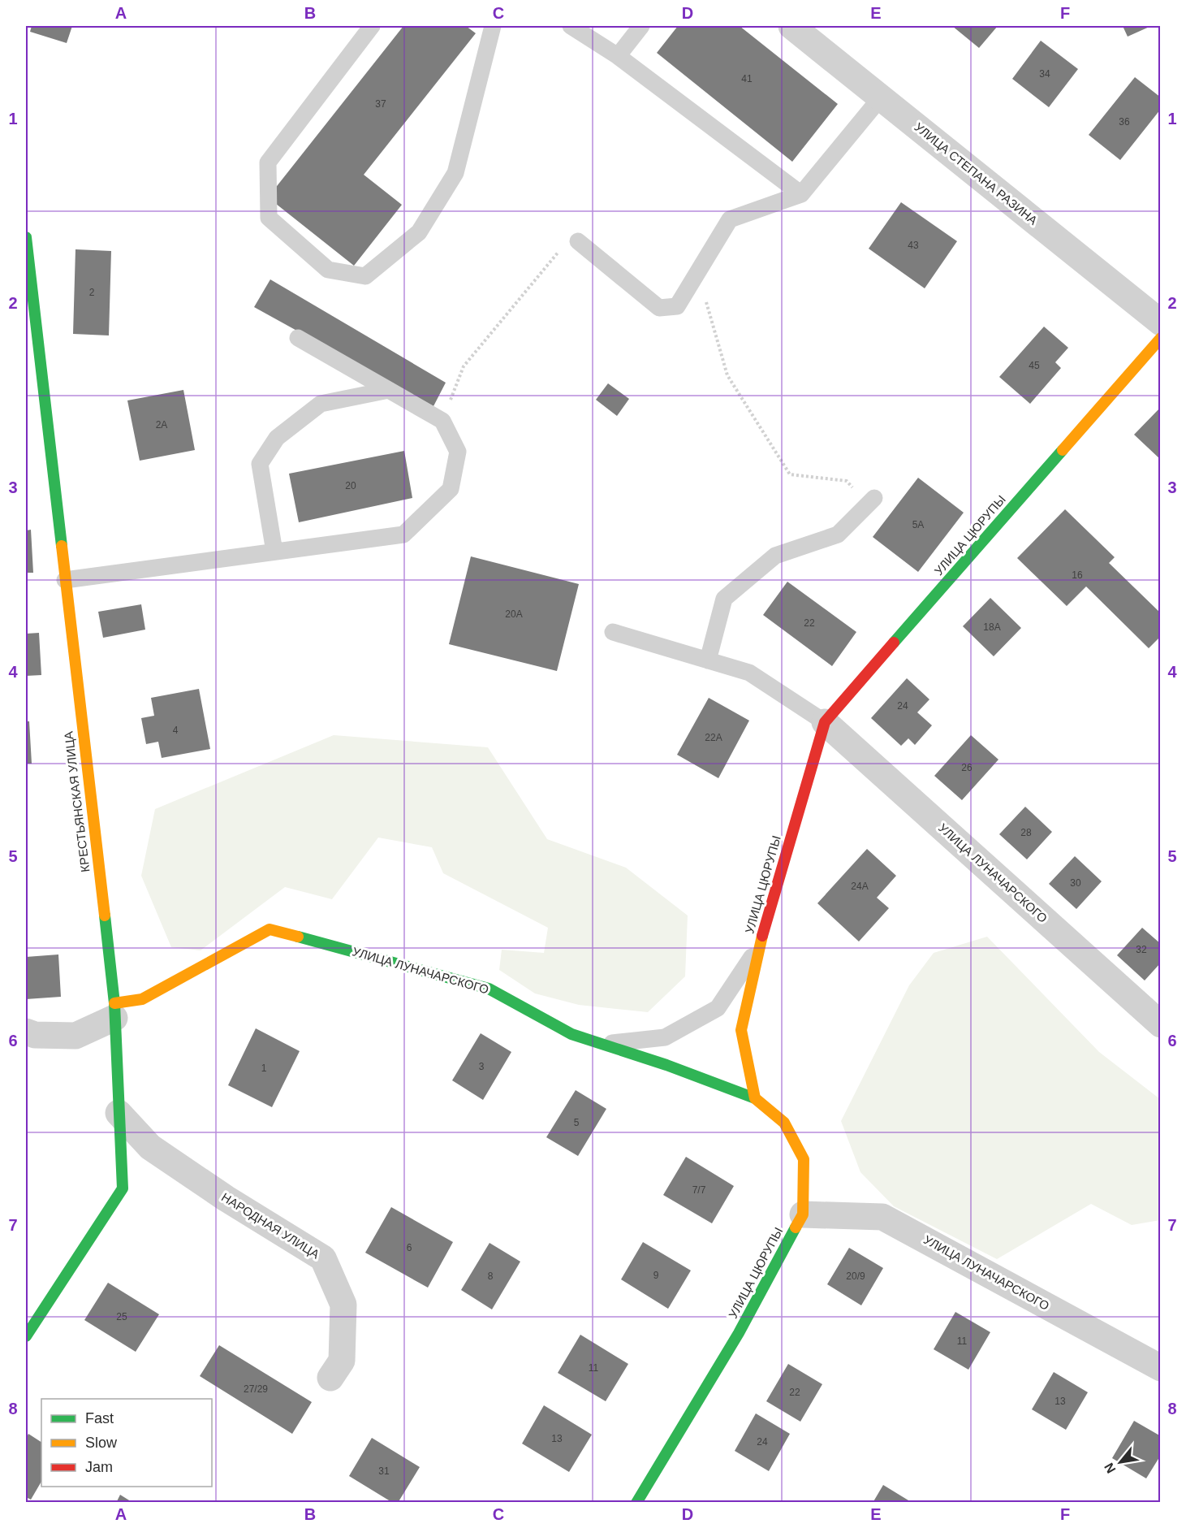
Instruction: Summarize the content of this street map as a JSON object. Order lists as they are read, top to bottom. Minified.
{"streets":{"street":["УЛИЦА СТЕПАНА РАЗИНА","УЛИЦА ЦЮРУПЫ","КРЕСТЬЯНСКАЯ УЛИЦА","УЛИЦА ЛУНАЧАРСКОГО","НАРОДНАЯ УЛИЦА"]},"crossings":[["УЛИЦА ЦЮРУПЫ","УЛИЦА ЛУНАЧАРСКОГО"],["КРЕСТЬЯНСКАЯ УЛИЦА","УЛИЦА ЛУНАЧАРСКОГО"],["КРЕСТЬЯНСКАЯ УЛИЦА","НАРОДНАЯ УЛИЦА"]],"house_numbers":["34","41","37","36","43","2","45","2А","20","5А","16","20А","22","18А","24","4","22А","26","28","30","24А","32","3","1","5","7/7","6","9","8","20/9","25","11","11","27/29","22","13","13","24","31"],"legend":["Fast","Slow","Jam"],"north":"bottom left","grid":{"columns":["A","B","C","D","E","F"],"rows":["1","2","3","4","5","6","7","8"]}}
